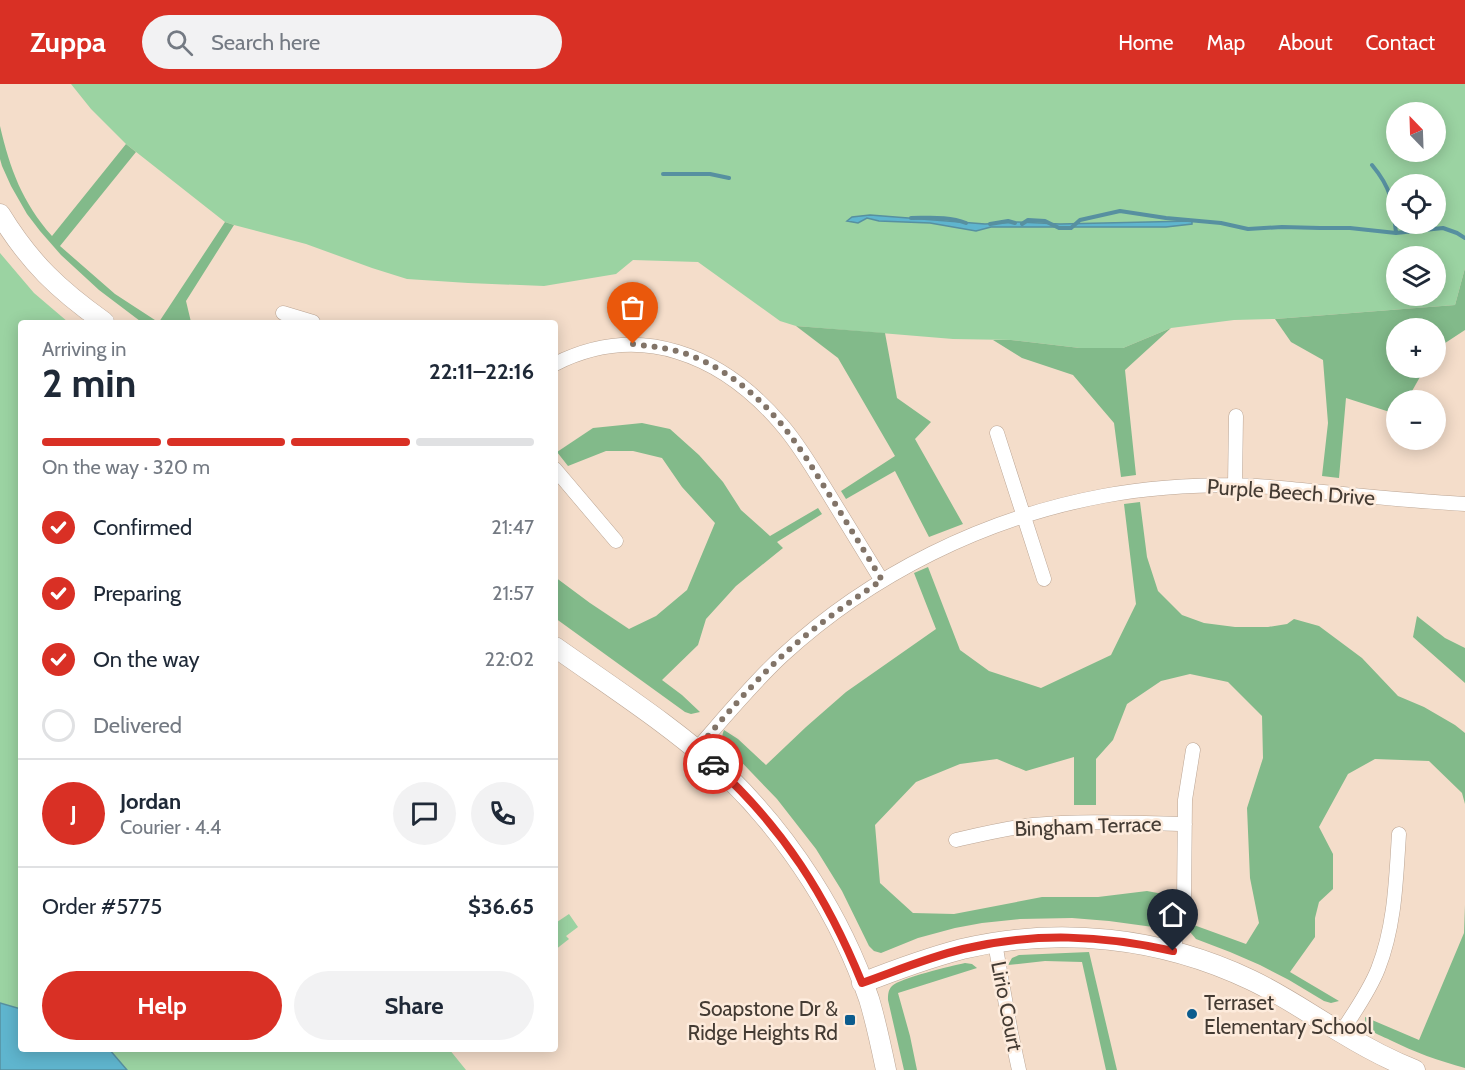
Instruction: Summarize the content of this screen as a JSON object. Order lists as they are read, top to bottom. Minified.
{"streets":{"street":["Purple Beech Drive","Bingham Terrace","Lirio Court"]},"places":{"other":["Terraset Elementary School"],"transit":["Soapstone Dr & Ridge Heights Rd"]},"north":"top left","page":{"header":"Zuppa","search":"Search here","nav":["Home","Map","About","Contact"],"map_buttons":["+","−"],"heading":["2 min","Arriving in","22:11–22:16"],"panel":["Jordan","Courier · 4.4","Order #5775","$36.65"],"bar":"On the way · 320 m","list":[["Confirmed","21:47"],["Preparing","21:57"],["On the way","22:02"],"Delivered"],"round":"J","buttons":["Help","Share"]}}
